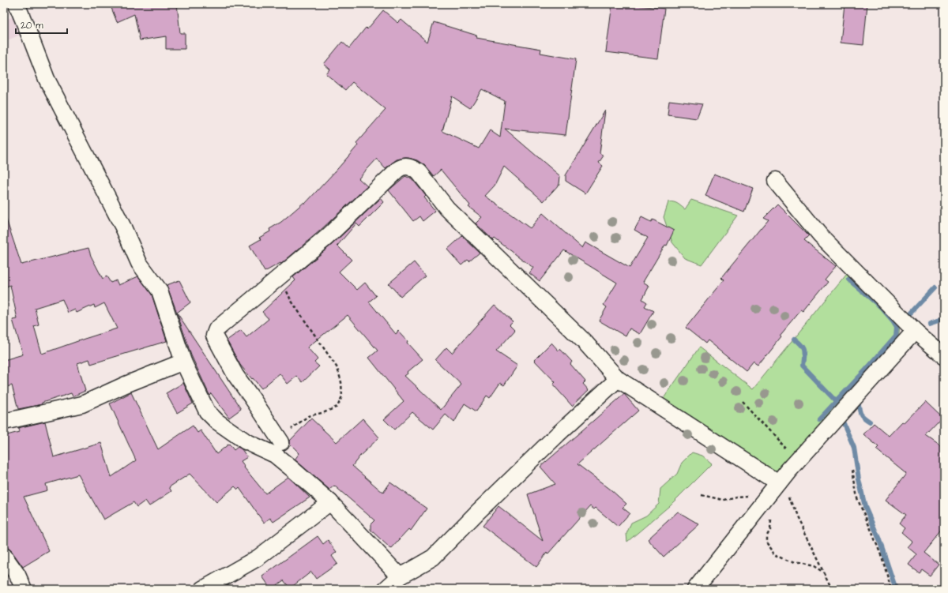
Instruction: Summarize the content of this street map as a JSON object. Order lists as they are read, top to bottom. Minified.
{"scale_bar":"20 m"}
